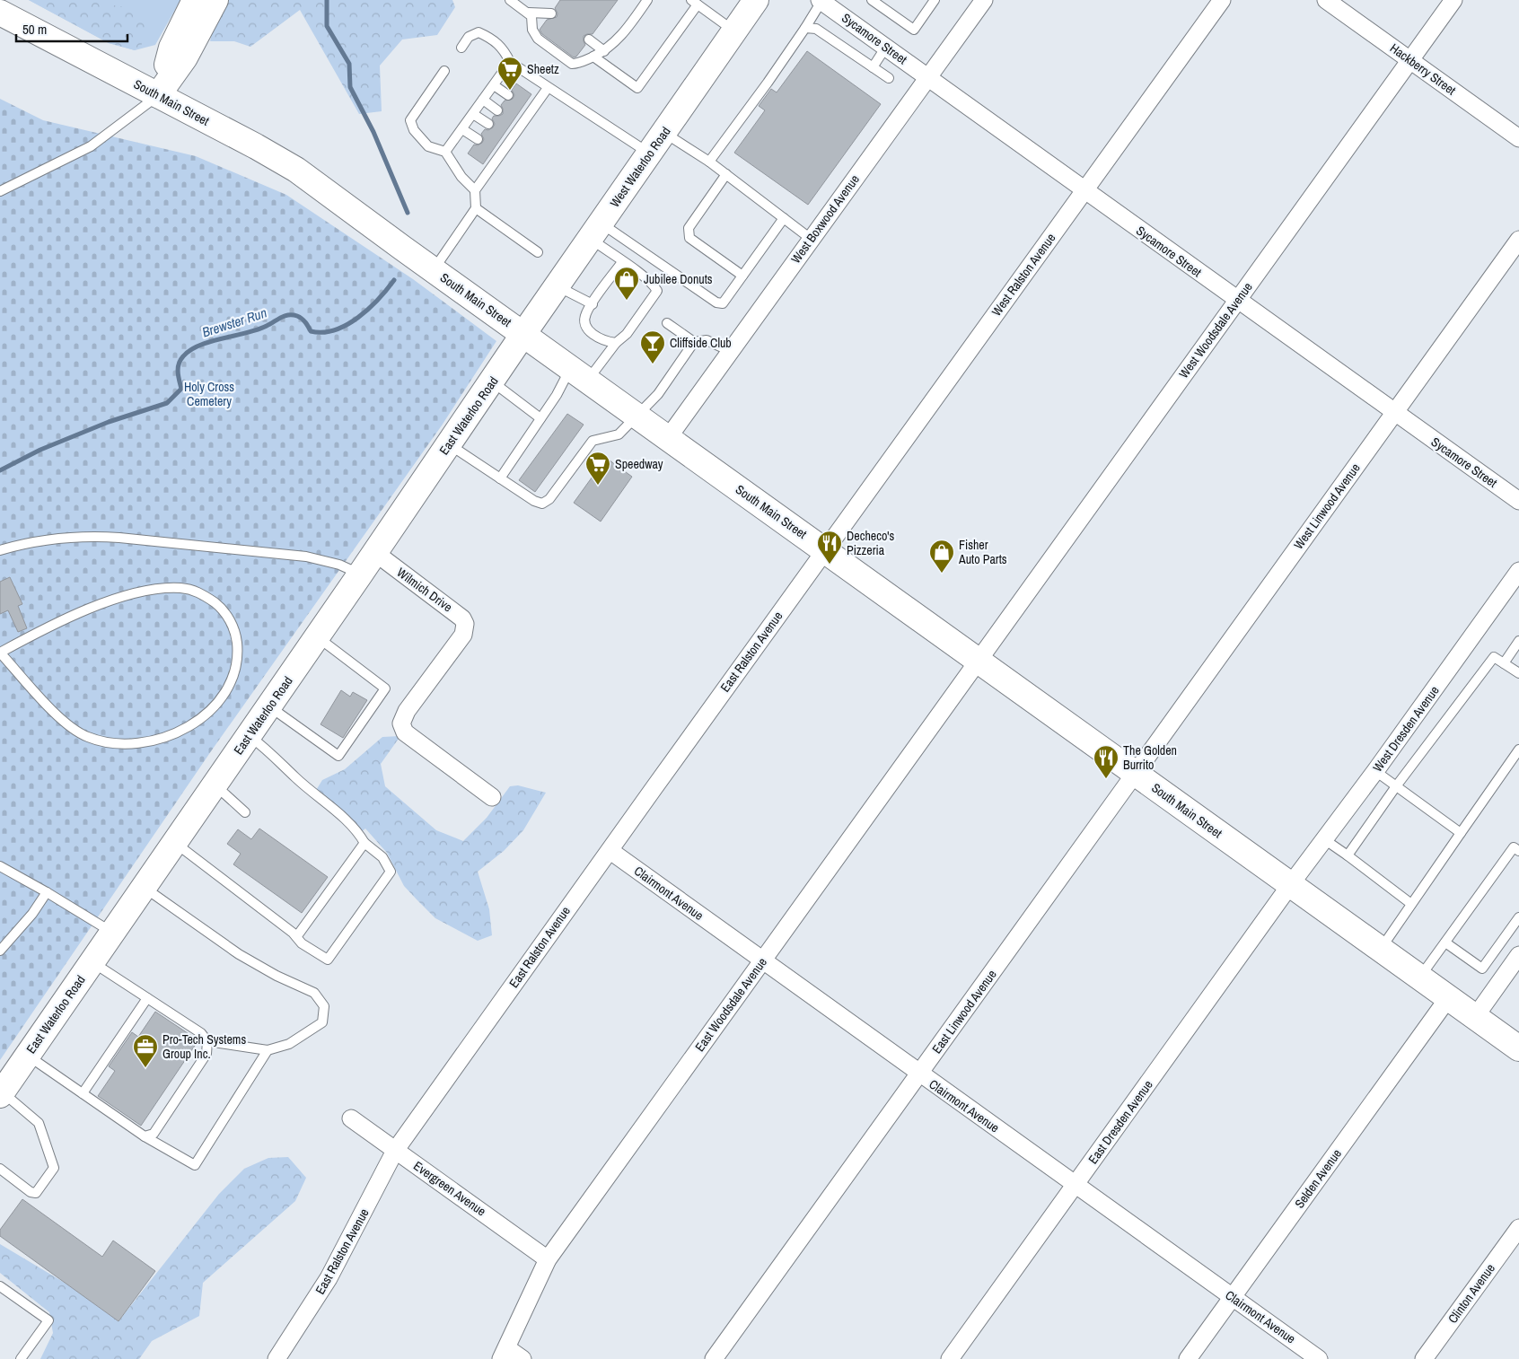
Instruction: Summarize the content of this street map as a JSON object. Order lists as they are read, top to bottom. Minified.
{"streets":{"main road":["South Main Street","West Waterloo Road","East Waterloo Road"],"street":["Sycamore Street","Hackberry Street","West Boxwood Avenue","West Ralston Avenue","West Woodsdale Avenue","West Linwood Avenue","Wilmich Drive","East Ralston Avenue","West Dresden Avenue","Clairmont Avenue","East Woodsdale Avenue","East Linwood Avenue","East Dresden Avenue","Selden Avenue","Evergreen Avenue","Clinton Avenue"]},"crossings":[["Sycamore Street","West Boxwood Avenue"],["Sycamore Street","West Ralston Avenue"],["Sycamore Street","West Woodsdale Avenue"],["Sycamore Street","West Linwood Avenue"],["Hackberry Street","West Woodsdale Avenue"],["South Main Street","West Waterloo Road"],["South Main Street","West Boxwood Avenue"],["South Main Street","West Ralston Avenue"],["South Main Street","West Woodsdale Avenue"],["South Main Street","East Waterloo Road"],["South Main Street","West Linwood Avenue"],["South Main Street","East Ralston Avenue"],["South Main Street","West Dresden Avenue"],["South Main Street","East Woodsdale Avenue"],["South Main Street","East Linwood Avenue"],["South Main Street","East Dresden Avenue"],["South Main Street","Selden Avenue"],["West Waterloo Road","East Waterloo Road"],["West Ralston Avenue","East Ralston Avenue"],["West Woodsdale Avenue","East Woodsdale Avenue"],["East Waterloo Road","Wilmich Drive"],["West Linwood Avenue","East Linwood Avenue"],["East Ralston Avenue","Clairmont Avenue"],["East Ralston Avenue","Evergreen Avenue"],["West Dresden Avenue","East Dresden Avenue"],["Clairmont Avenue","East Woodsdale Avenue"],["Clairmont Avenue","East Linwood Avenue"],["Clairmont Avenue","East Dresden Avenue"],["Clairmont Avenue","Selden Avenue"],["East Woodsdale Avenue","Evergreen Avenue"]],"water":["Brewster Run"],"parks":["Holy Cross Cemetery"],"places":{"supermarket":["Sheetz","Speedway"],"shop":["Jubilee Donuts","Fisher Auto Parts"],"bar":["Cliffside Club"],"restaurant":["Decheco's Pizzeria","The Golden Burrito"],"office":["Pro-Tech Systems Group Inc."]},"scale_bar":"50 m"}
